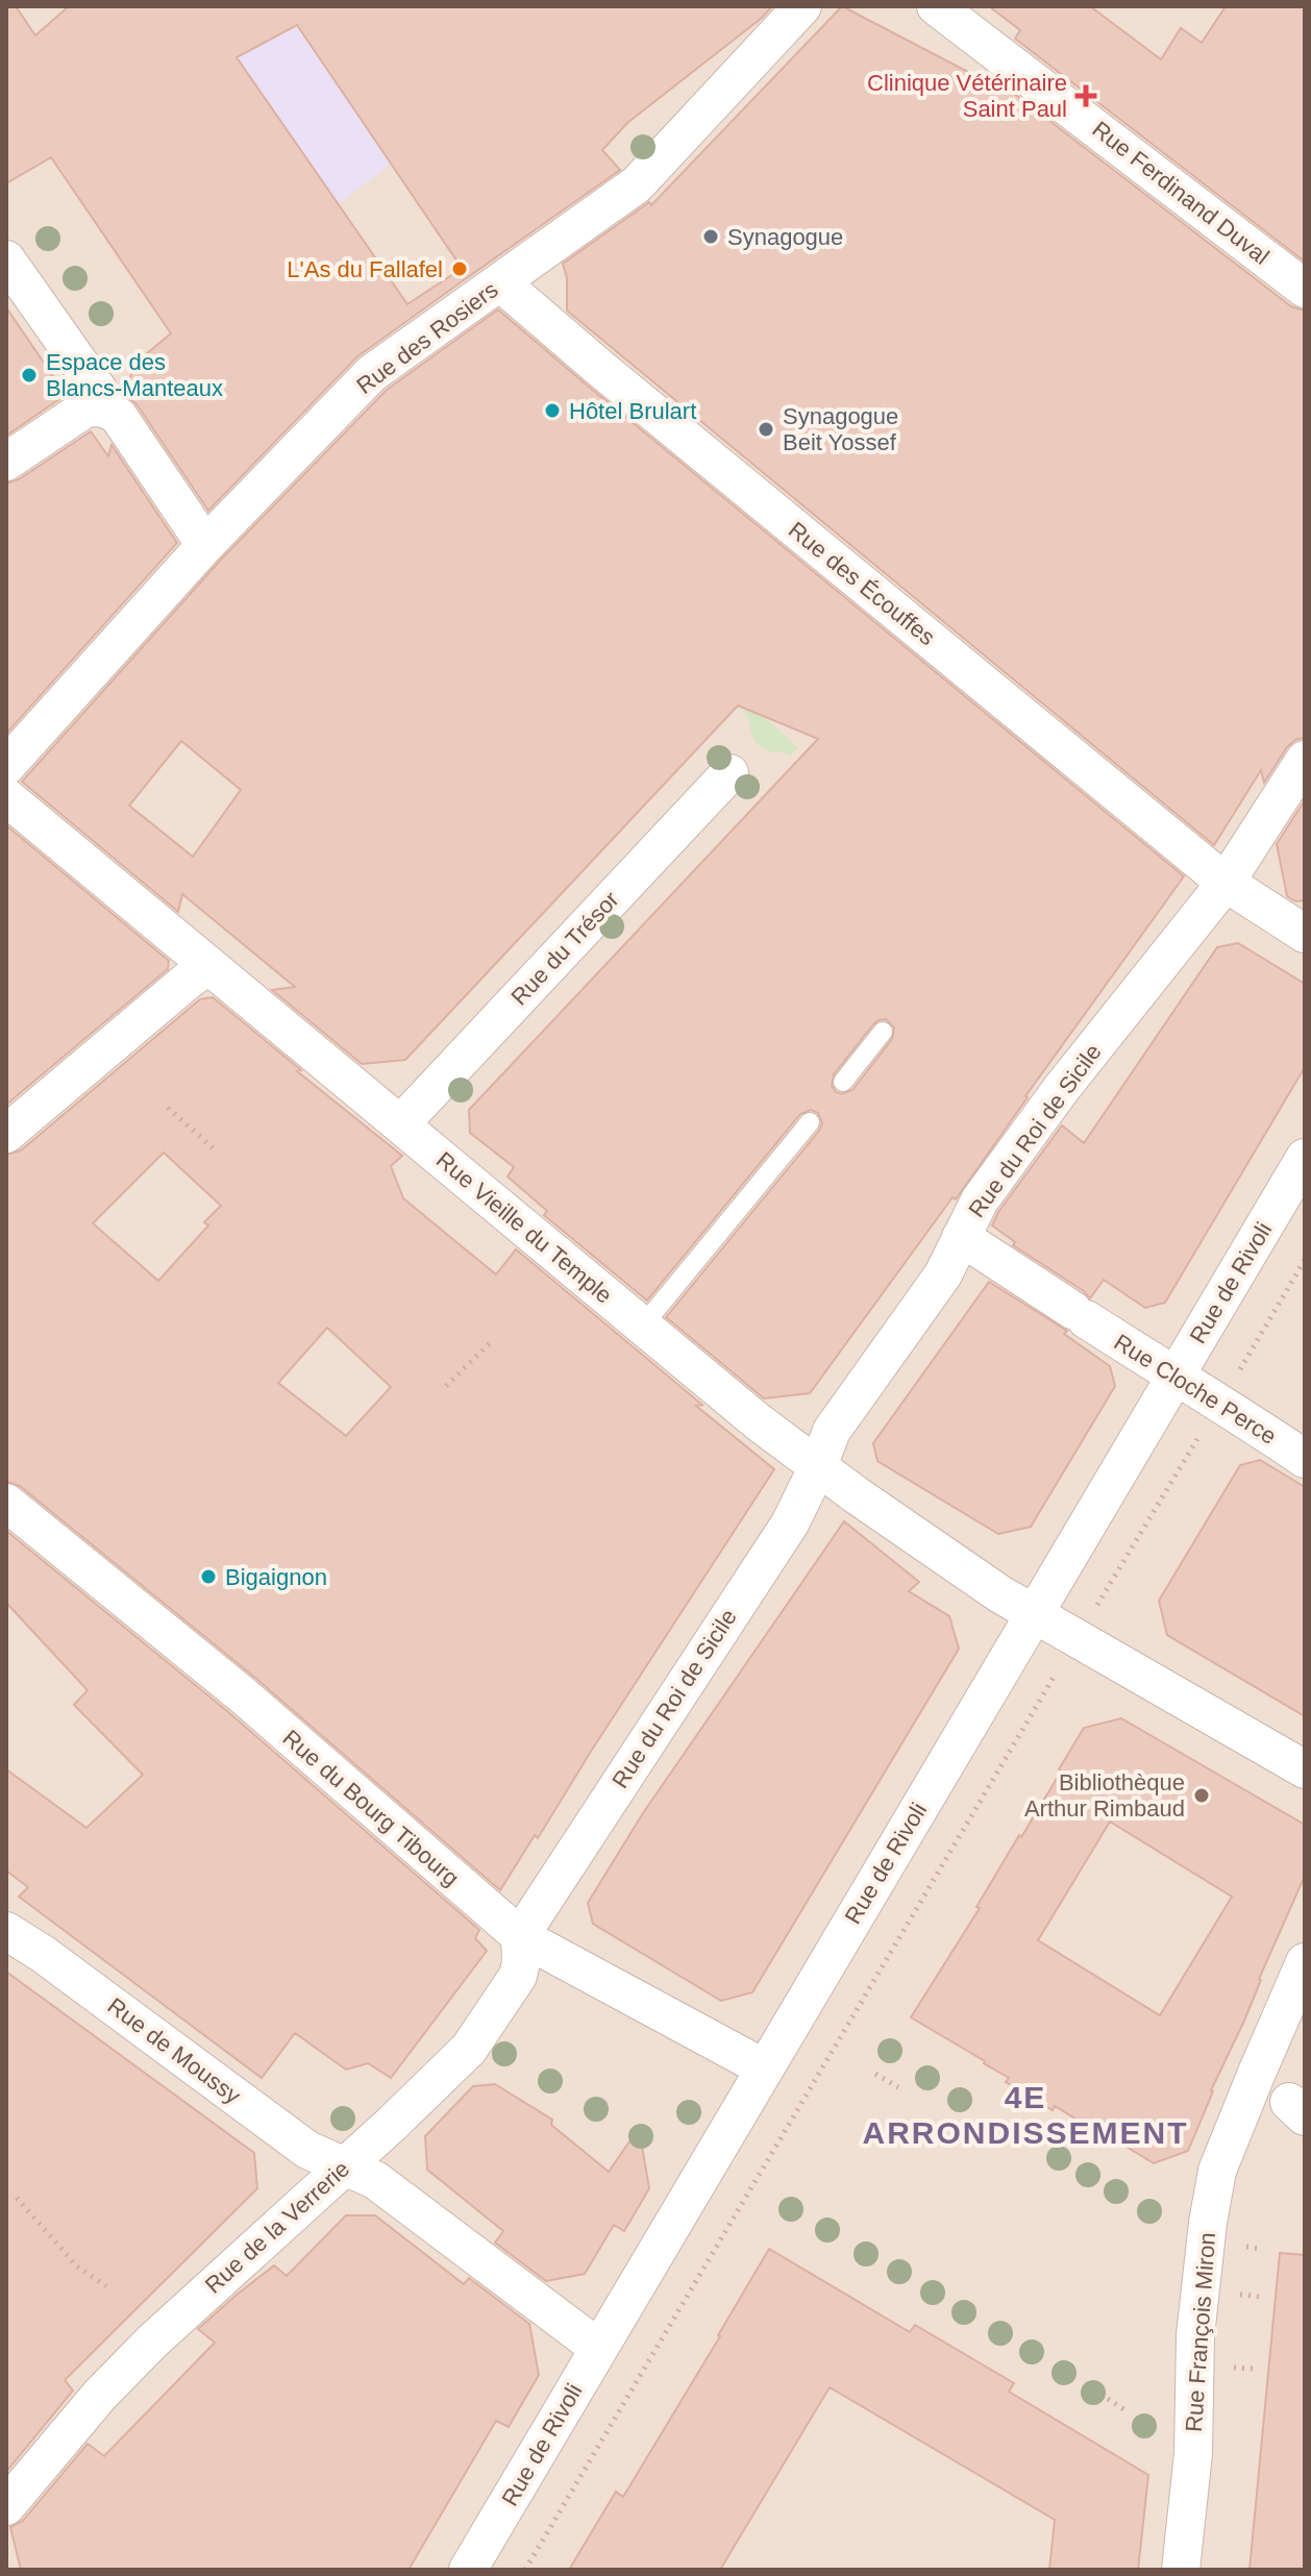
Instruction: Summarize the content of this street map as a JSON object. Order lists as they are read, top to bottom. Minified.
{"streets":{"street":["Rue Ferdinand Duval","Rue des Rosiers","Rue des Écouffes","Rue du Trésor","Rue du Roi de Sicile","Rue Vieille du Temple","Rue de Rivoli","Rue Cloche Perce","Rue du Bourg Tibourg","Rue de Moussy","Rue de la Verrerie","Rue François Miron"]},"crossings":[["Rue des Rosiers","Rue des Écouffes"],["Rue des Écouffes","Rue du Roi de Sicile"],["Rue du Trésor","Rue Vieille du Temple"],["Rue du Roi de Sicile","Rue Vieille du Temple"],["Rue du Roi de Sicile","Rue Cloche Perce"],["Rue du Roi de Sicile","Rue du Bourg Tibourg"],["Rue du Roi de Sicile","Rue de la Verrerie"],["Rue Vieille du Temple","Rue de Rivoli"],["Rue de Rivoli","Rue Cloche Perce"],["Rue de Rivoli","Rue du Bourg Tibourg"],["Rue de Rivoli","Rue de Moussy"],["Rue du Bourg Tibourg","Rue de la Verrerie"],["Rue de Moussy","Rue de la Verrerie"]],"districts":["4E ARRONDISSEMENT"],"places":{"health":["Clinique Vétérinaire Saint Paul"],"other":["Synagogue","L'As du Fallafel","Espace des Blancs-Manteaux","Hôtel Brulart","Synagogue Beit Yossef","Bigaignon","Bibliothèque Arthur Rimbaud"]}}
